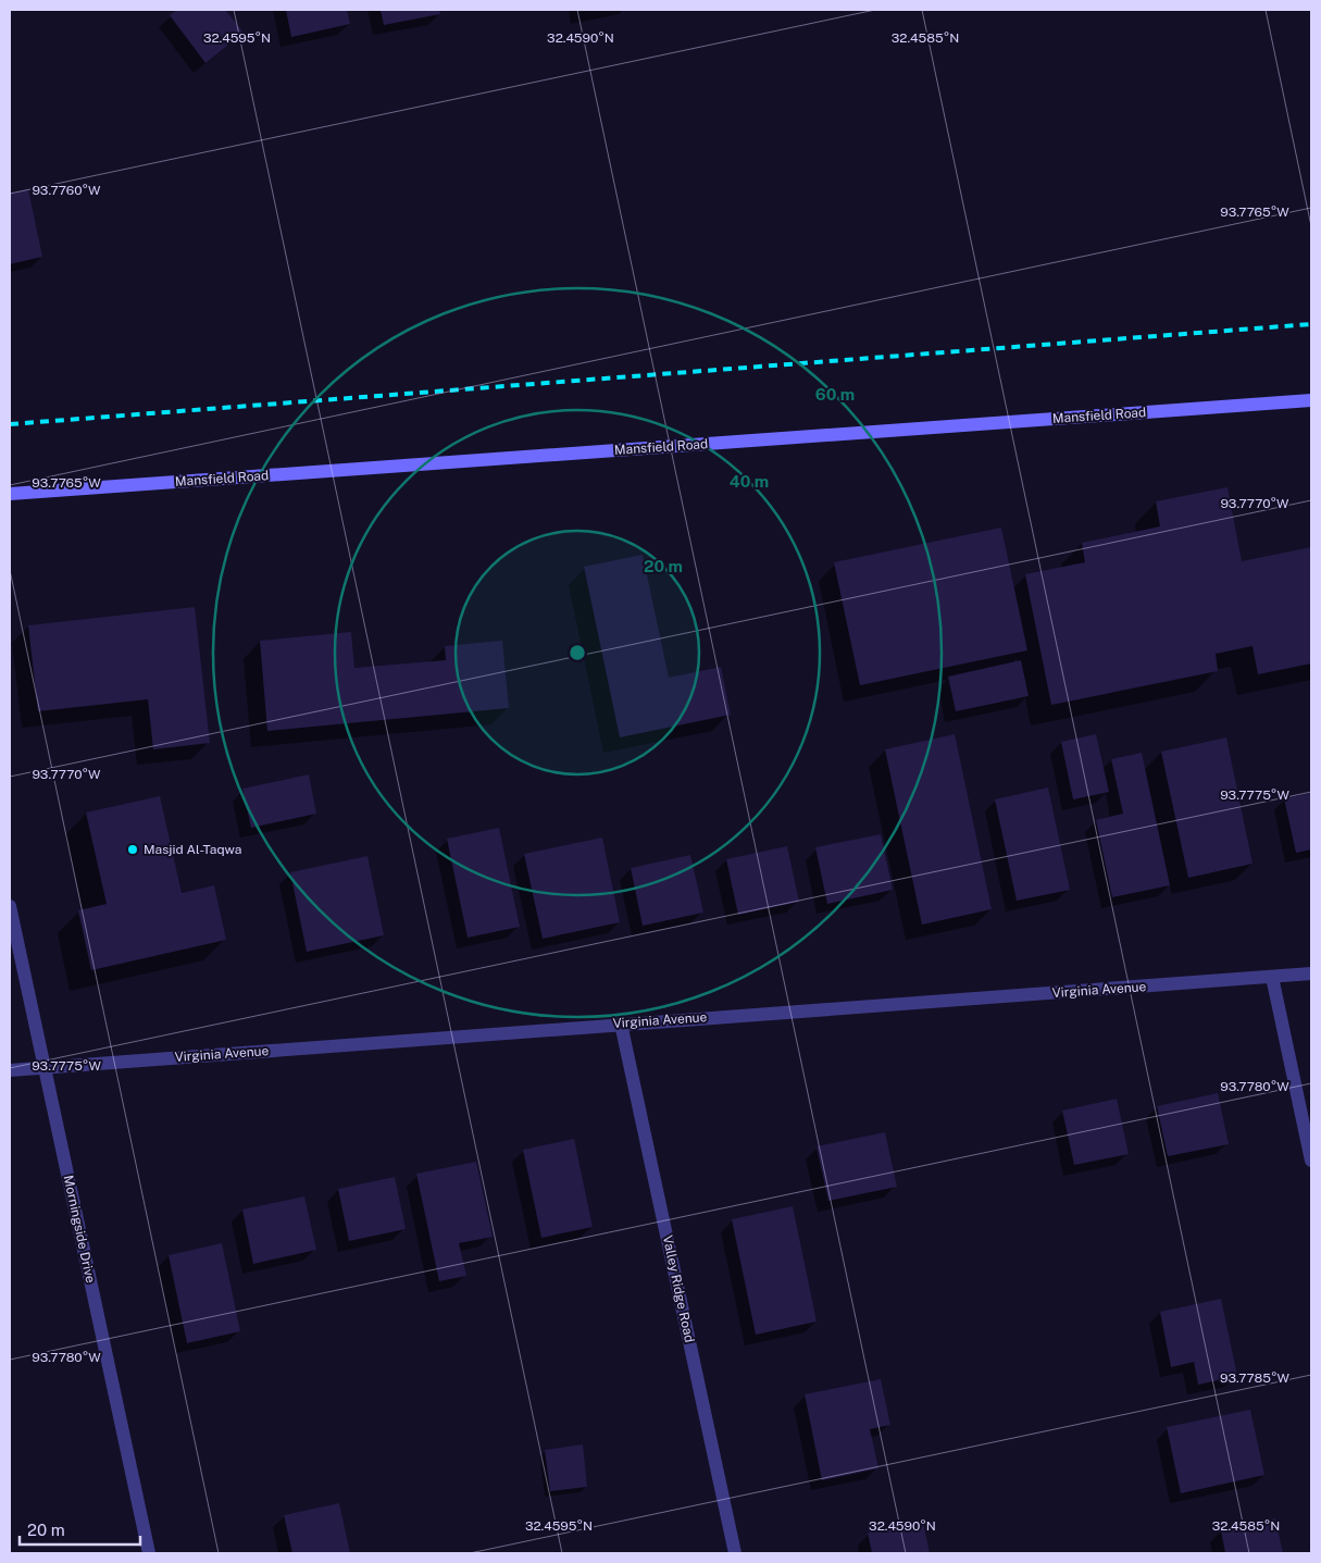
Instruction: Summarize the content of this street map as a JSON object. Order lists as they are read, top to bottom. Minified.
{"streets":{"main road":["Mansfield Road"],"street":["Virginia Avenue","Morningside Drive","Valley Ridge Road"]},"crossings":[["Virginia Avenue","Morningside Drive"],["Virginia Avenue","Valley Ridge Road"]],"places":["Masjid Al-Taqwa"],"scale_bar":"20 m","coordinates":["32.4595°N","32.4590°N","32.4585°N","93.7760°W","93.7765°W","93.7770°W","93.7775°W","93.7780°W","93.7785°W"],"rings":["60 m","40 m","20 m"]}
